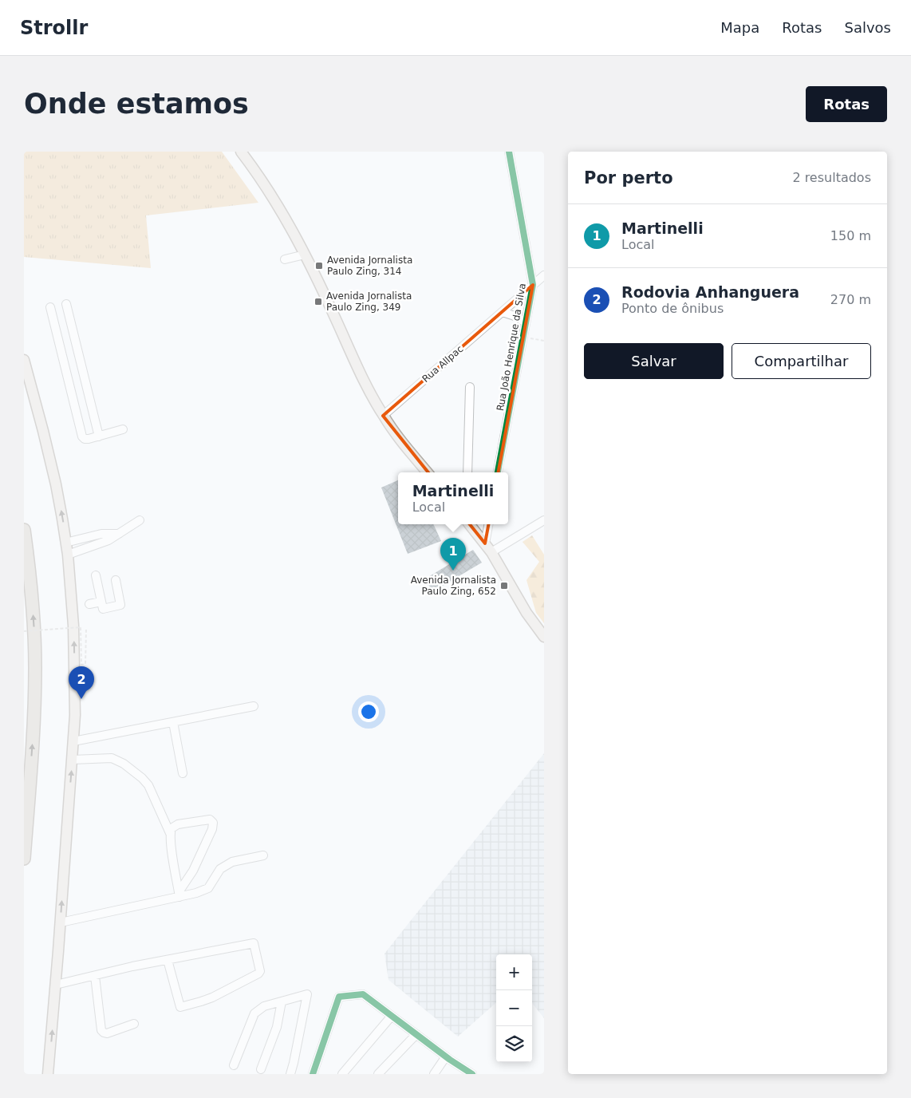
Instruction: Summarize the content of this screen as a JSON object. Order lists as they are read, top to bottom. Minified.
{"streets":{"street":["Rua João Henrique da Silva","Rua Allpac"]},"crossings":[["Rua João Henrique da Silva","Rua Allpac"]],"places":{"transit":["Avenida Jornalista Paulo Zing, 314","Avenida Jornalista Paulo Zing, 349","Avenida Jornalista Paulo Zing, 652"]},"page":{"header":"Strollr","nav":["Mapa","Rotas","Salvos"],"buttons":["Rotas",["Salvar","Compartilhar"]],"title":"Onde estamos","heading":["Por perto","2 resultados"],"list":[{"mark":"1","name":"Martinelli","note":"Local","value":"150 m"},{"mark":"2","name":"Rodovia Anhanguera","note":"Ponto de ônibus","value":"270 m"}],"popup":["Martinelli","Local"],"pins":["1","2"],"map_buttons":["+","−"]}}
